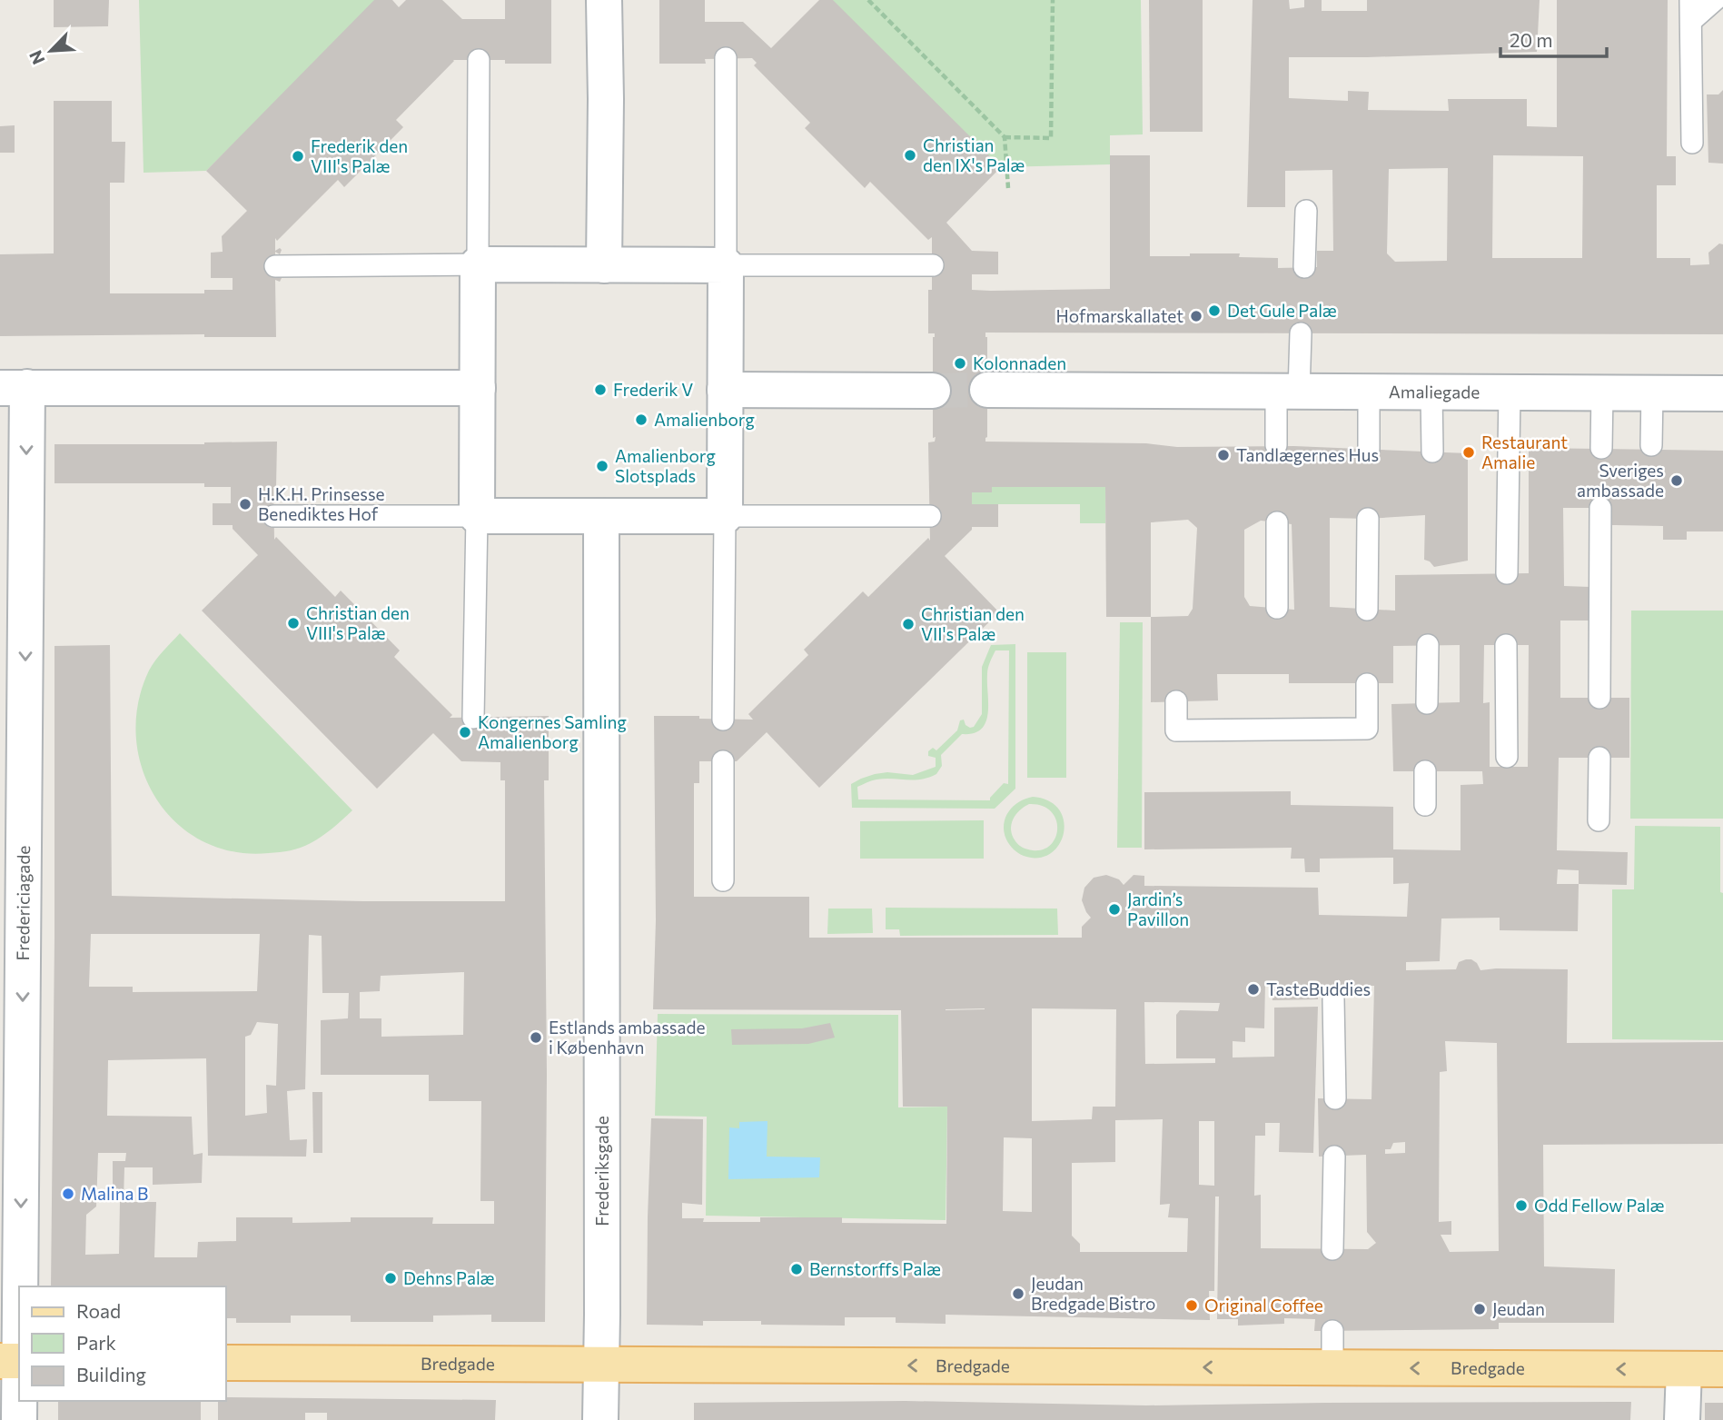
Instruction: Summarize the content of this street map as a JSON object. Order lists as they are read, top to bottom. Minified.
{"streets":{"main road":["Bredgade"],"street":["Amaliegade","Fredericiagade","Frederiksgade"]},"crossings":[["Frederiksgade","Bredgade"]],"one_way":["Fredericiagade","Bredgade"],"places":["Christian den IX's Palæ","Frederik den VIII's Palæ","Det Gule Palæ","Hofmarskallatet","Kolonnaden","Frederik V","Amalienborg","Restaurant Amalie","Tandlægernes Hus","Amalienborg Slotsplads","Sveriges ambassade","H.K.H. Prinsesse Benediktes Hof","Christian den VIII's Palæ","Christian den VII's Palæ","Kongernes Samling Amalienborg","Jardin’s Pavillon","TasteBuddies","Estlands ambassade i København","Malina B","Odd Fellow Palæ","Bernstorffs Palæ","Dehns Palæ","Jeudan Bredgade Bistro","Original Coffee","Jeudan"],"legend":["Road","Park","Building"],"scale_bar":"20 m","north":"bottom left"}
